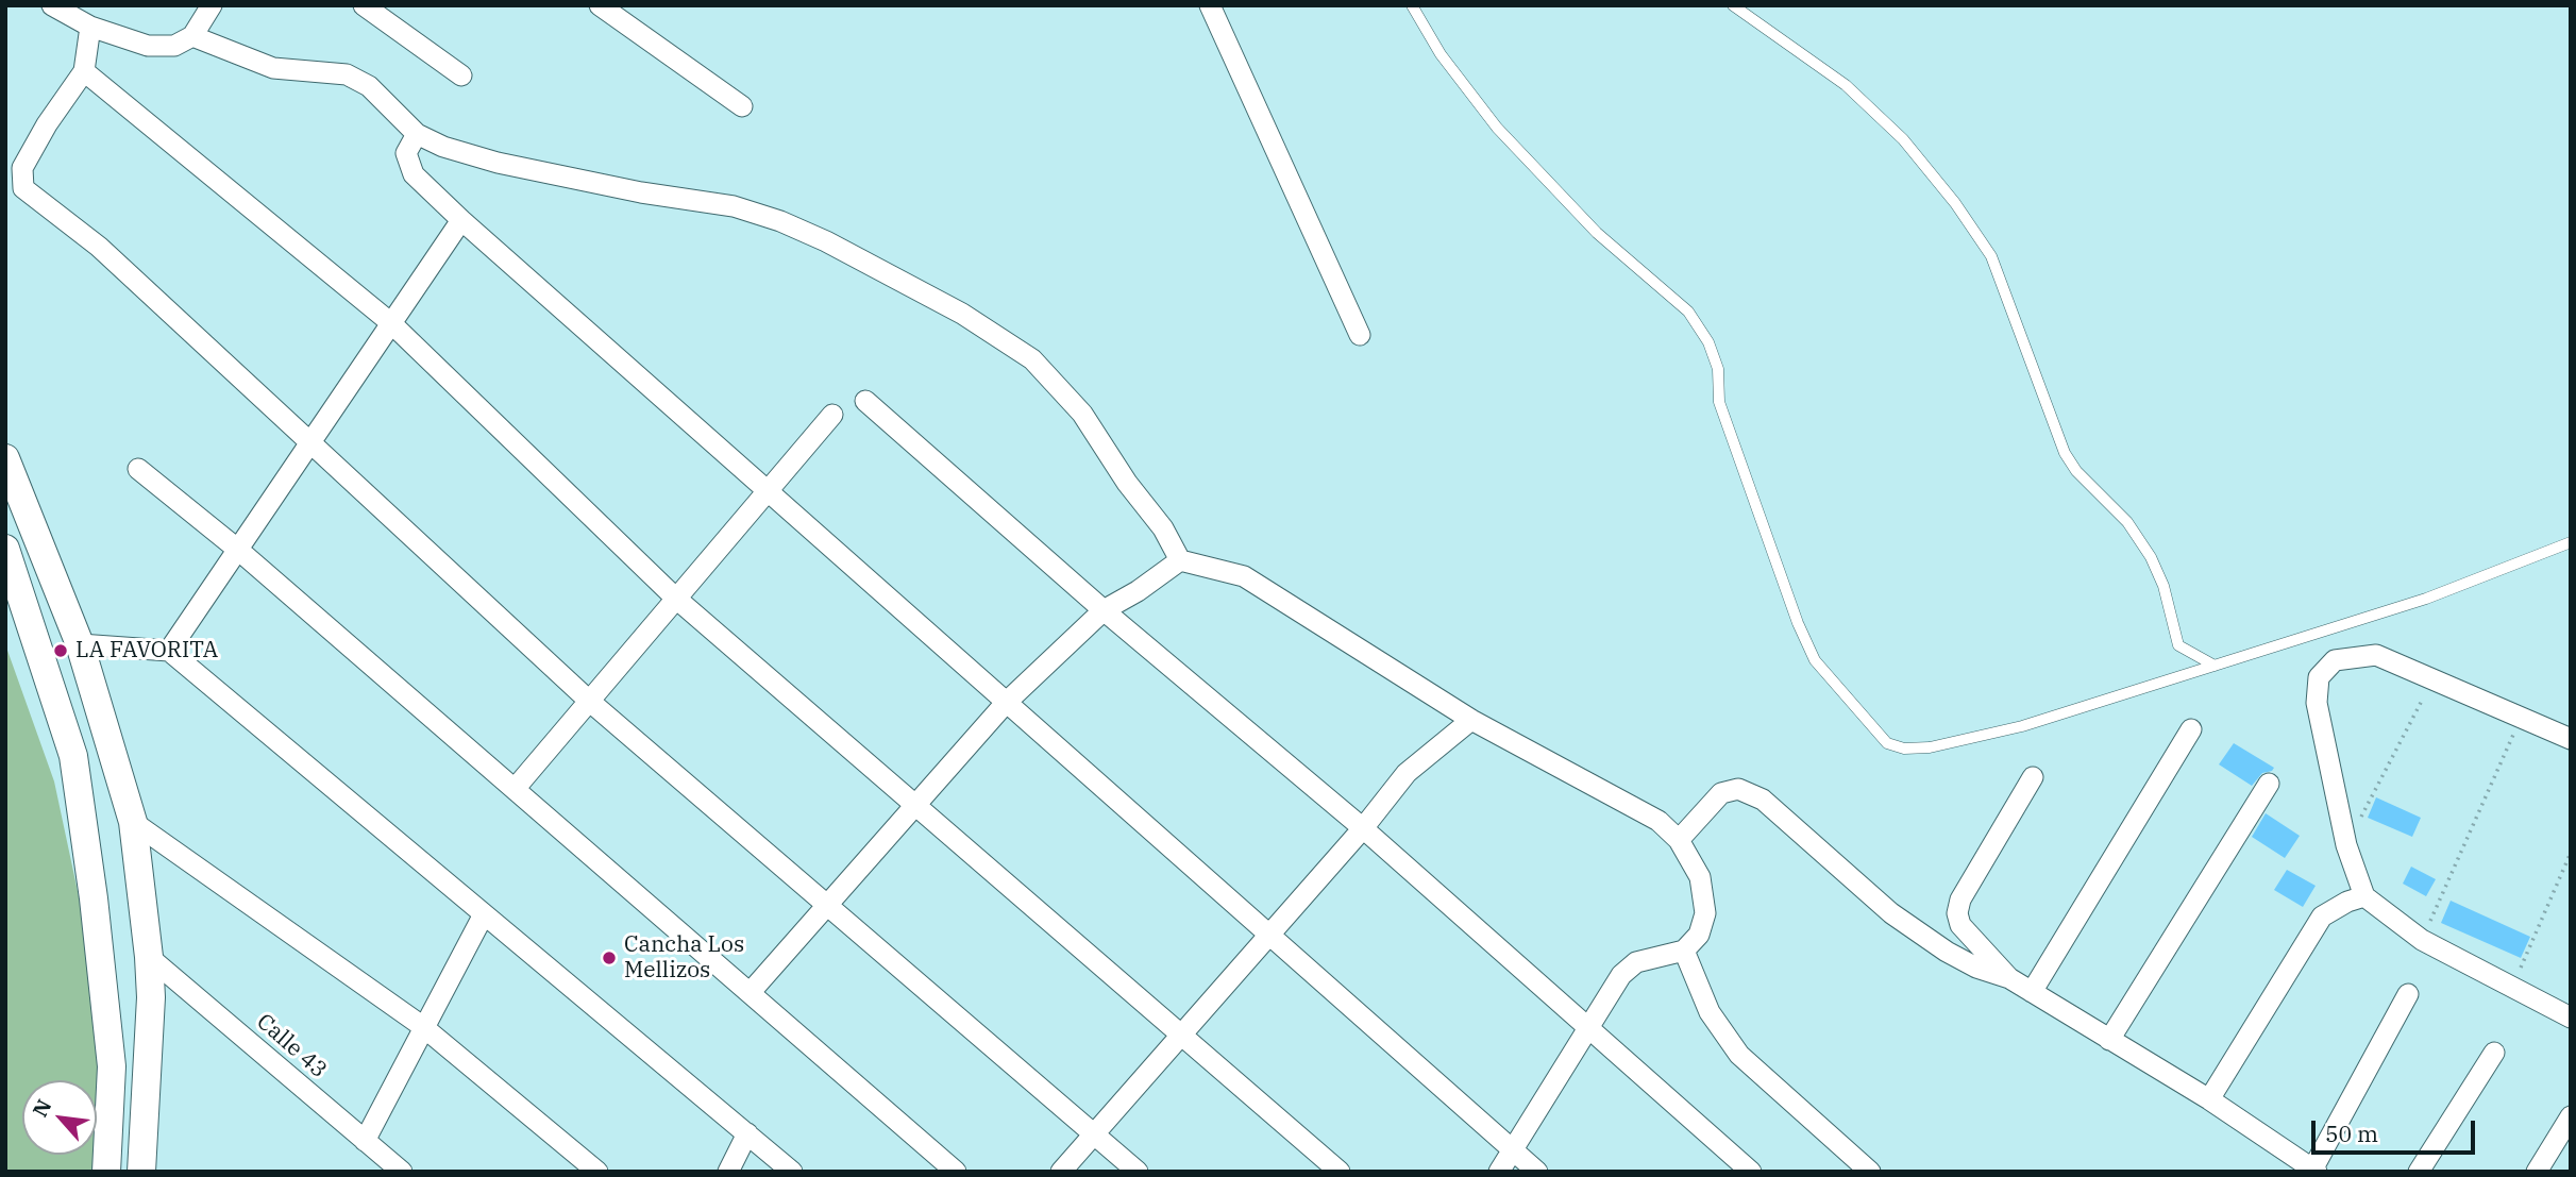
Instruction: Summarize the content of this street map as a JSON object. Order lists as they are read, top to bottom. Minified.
{"streets":{"street":["Calle 43"]},"places":["LA FAVORITA","Cancha Los Mellizos"],"scale_bar":"50 m","north":"top left"}
